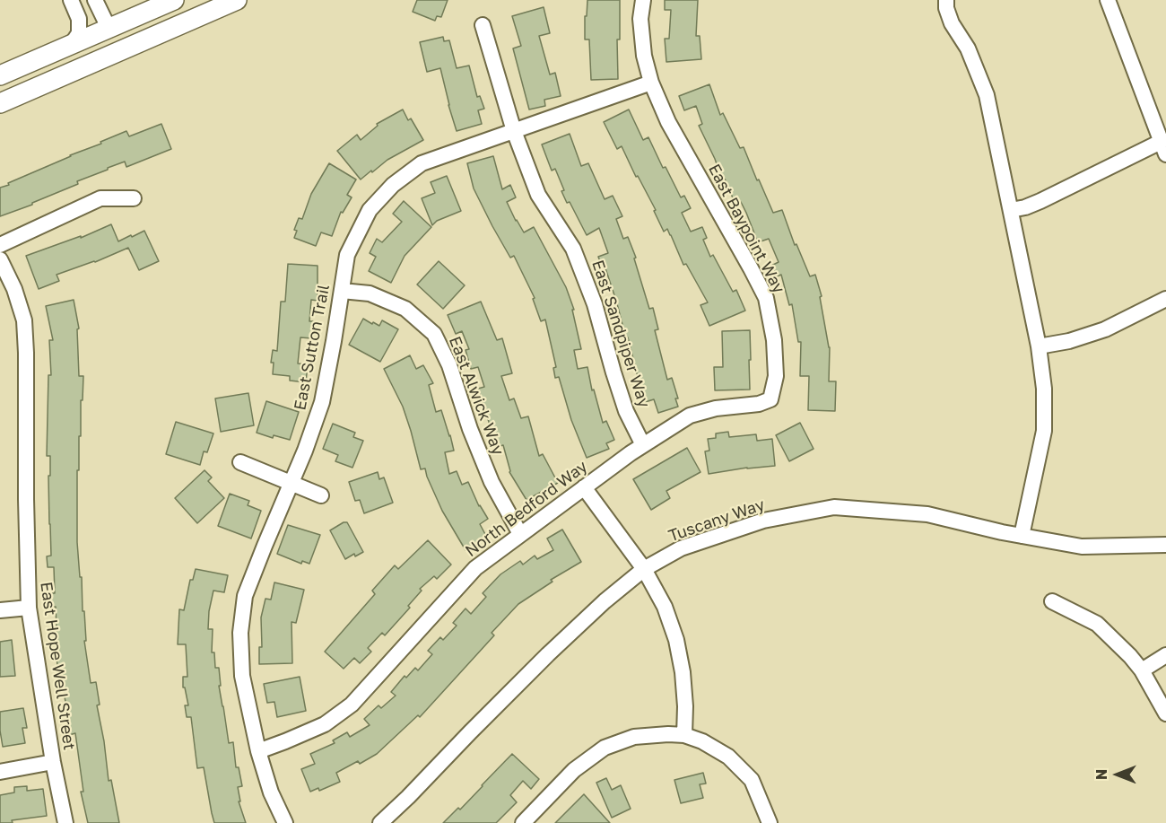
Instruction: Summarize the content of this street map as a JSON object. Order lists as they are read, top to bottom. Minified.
{"streets":{"street":["East Baypoint Way","East Sandpiper Way","East Sutton Trail","East Alwick Way","North Bedford Way","Tuscany Way","East Hope Well Street"]},"crossings":[["East Baypoint Way","East Sutton Trail"],["East Baypoint Way","North Bedford Way"],["East Sandpiper Way","East Sutton Trail"],["East Sandpiper Way","North Bedford Way"],["East Sutton Trail","East Alwick Way"],["East Sutton Trail","North Bedford Way"],["East Alwick Way","North Bedford Way"]],"north":"left"}
